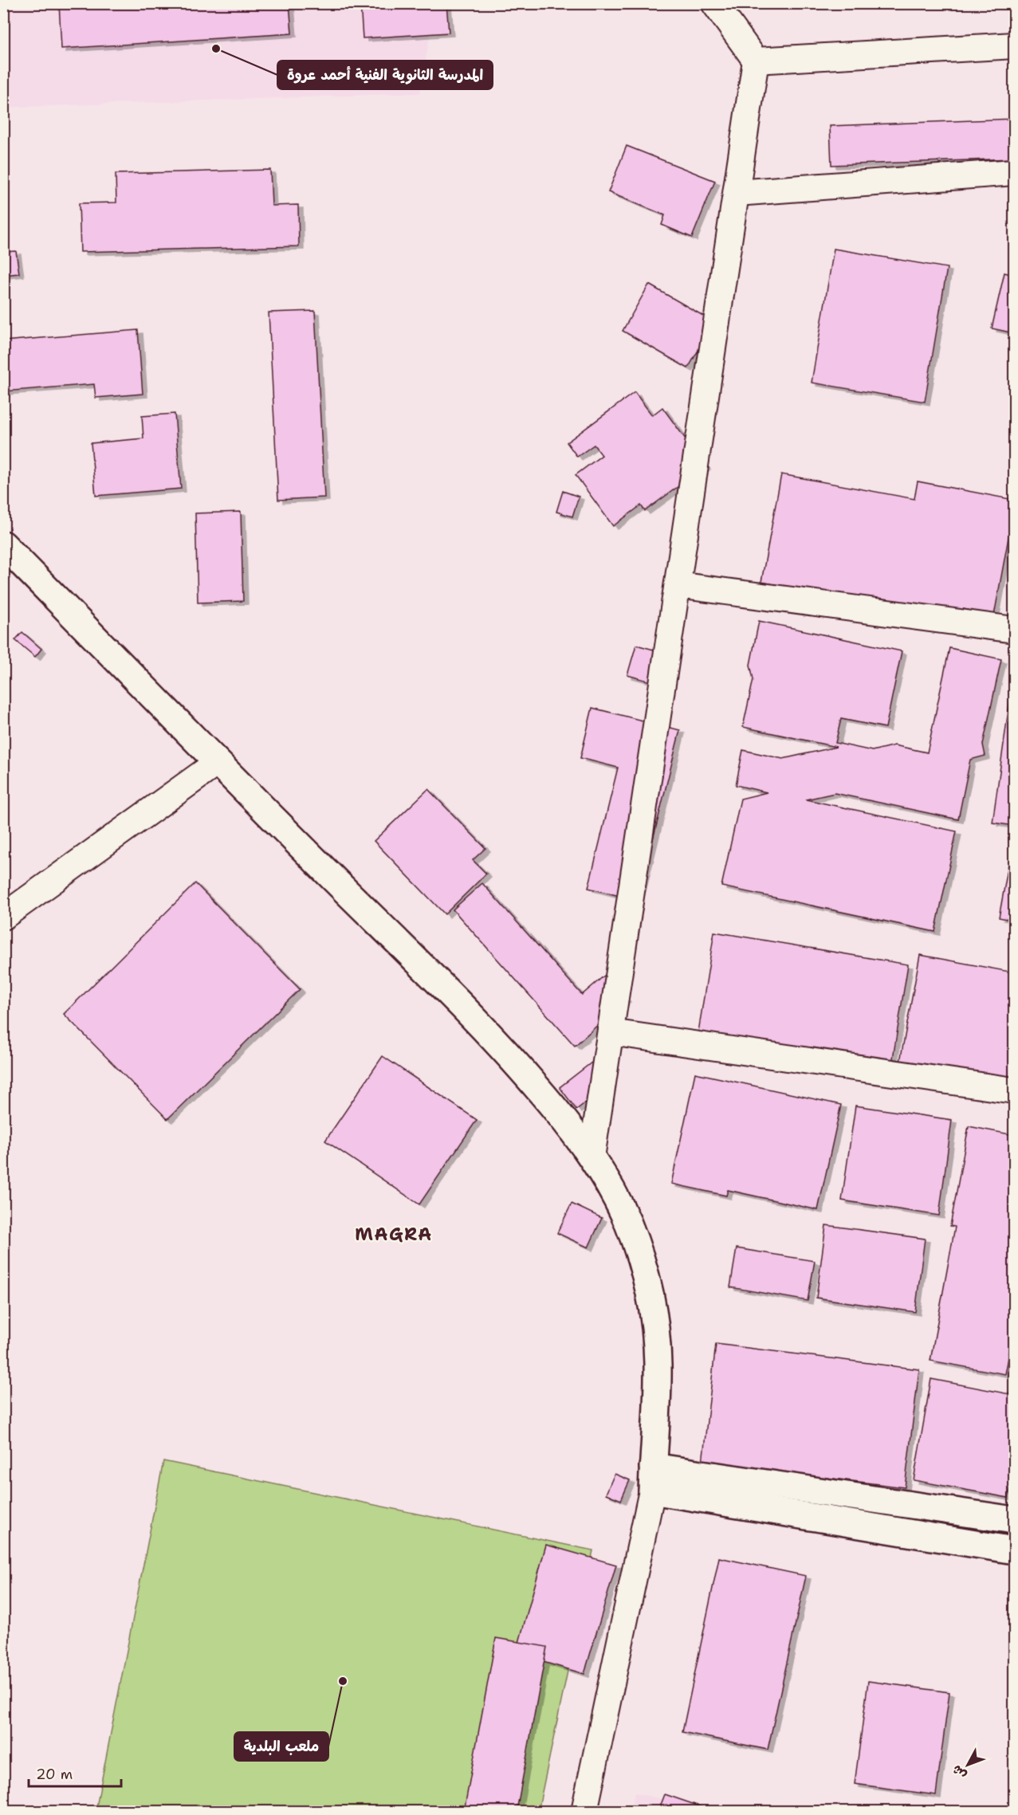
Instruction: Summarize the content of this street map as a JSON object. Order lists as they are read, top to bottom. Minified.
{"districts":["MAGRA"],"places":["المدرسة الثانوية الفنية أحمد عروة","ملعب البلدية"],"scale_bar":"20 m","north":"bottom left"}
